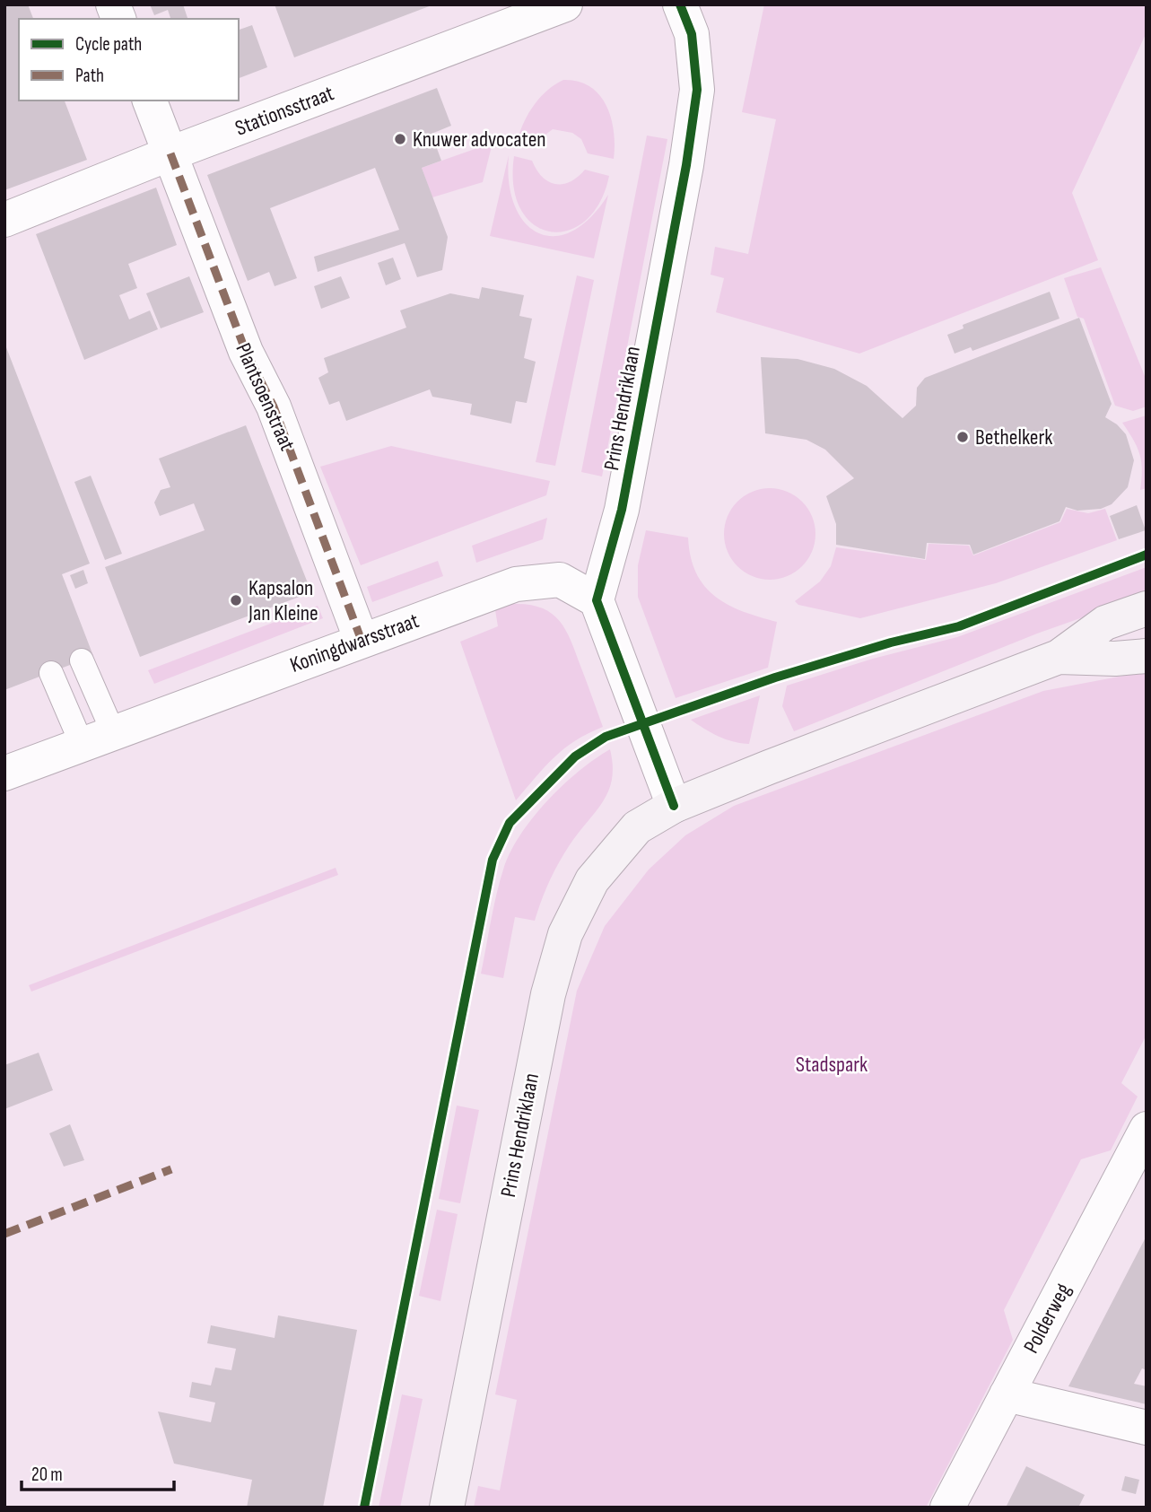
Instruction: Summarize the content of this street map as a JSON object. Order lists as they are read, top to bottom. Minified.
{"streets":{"main road":["Prins Hendriklaan"],"street":["Stationsstraat","Plantsoenstraat","Koningdwarsstraat","Polderweg"]},"crossings":[["Stationsstraat","Plantsoenstraat"],["Plantsoenstraat","Koningdwarsstraat"],["Prins Hendriklaan","Koningdwarsstraat"]],"parks":["Stadspark"],"places":["Knuwer advocaten","Bethelkerk","Kapsalon Jan Kleine"],"legend":["Cycle path","Path"],"scale_bar":"20 m"}
